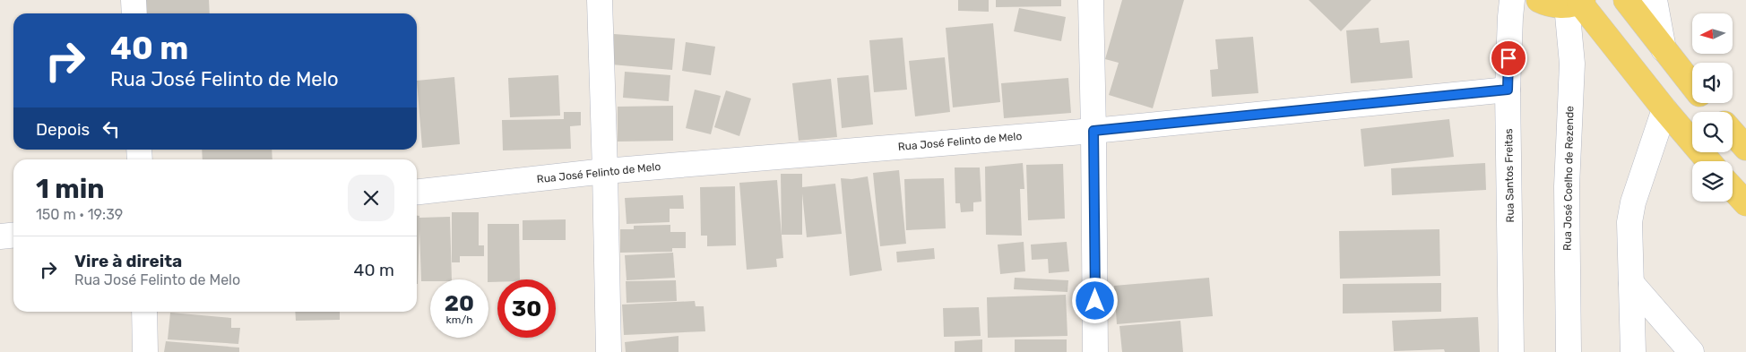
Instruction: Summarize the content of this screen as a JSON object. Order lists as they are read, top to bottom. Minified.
{"streets":{"street":["Rua José Felinto de Melo","Rua Santos Freitas","Rua José Coelho de Rezende"]},"crossings":[["Rua José Felinto de Melo","Rua Santos Freitas"]],"north":"left","page":{"turn":["40 m","Rua José Felinto de Melo"],"then":"Depois","heading":["1 min","150 m · 19:39"],"list":[{"name":"Vire à direita","note":"Rua José Felinto de Melo","value":"40 m"}],"speed":"20 km/h","limit":"30"}}
